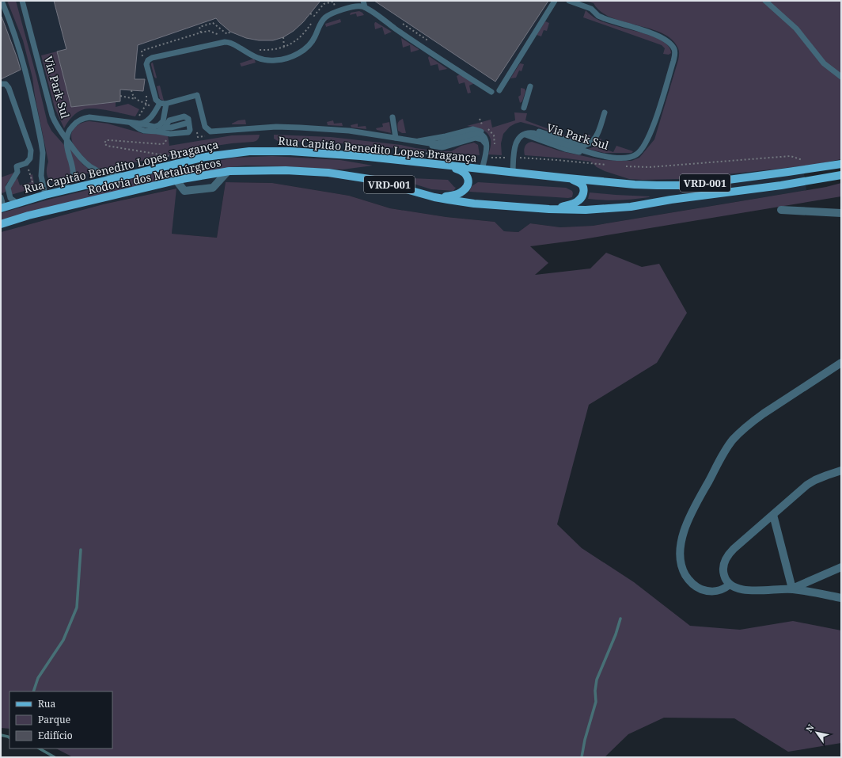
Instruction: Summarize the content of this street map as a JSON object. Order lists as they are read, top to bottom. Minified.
{"streets":{"main road":["Rua Capitão Benedito Lopes Bragança","Rodovia dos Metalúrgicos","VRD-001"],"lane":["Via Park Sul"]},"crossings":[["Via Park Sul","Rua Capitão Benedito Lopes Bragança"],["Rua Capitão Benedito Lopes Bragança","VRD-001"]],"legend":["Rua","Parque","Edifício"],"north":"top left"}
